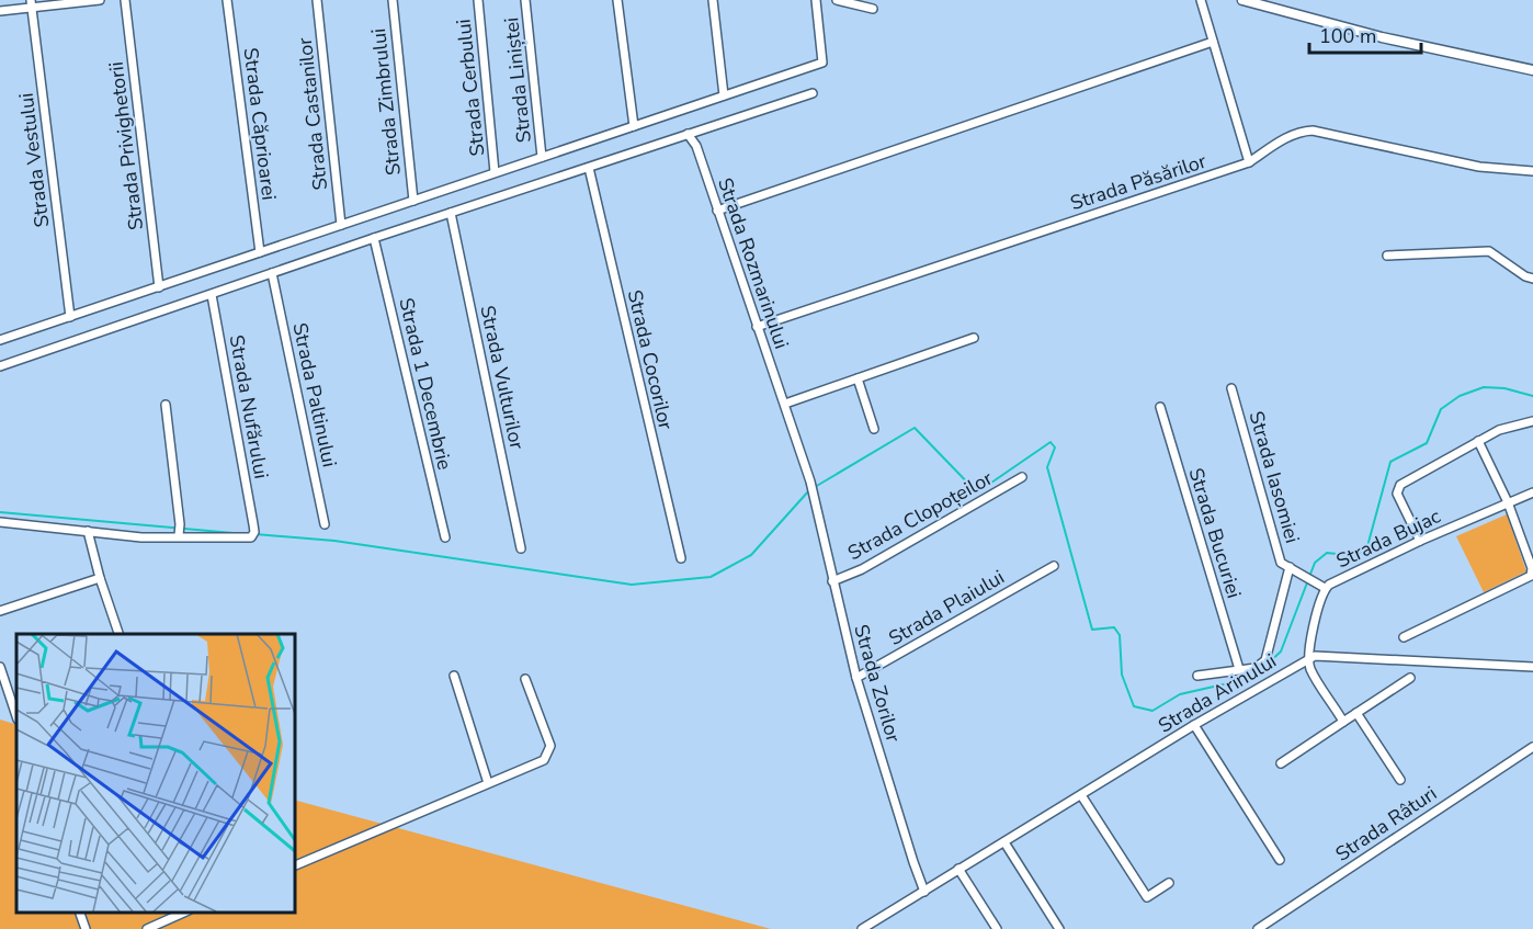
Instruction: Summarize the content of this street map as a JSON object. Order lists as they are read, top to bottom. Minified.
{"streets":{"street":["Strada Liniștei","Strada Cerbului","Strada Zimbrului","Strada Castanilor","Strada Căprioarei","Strada Privighetorii","Strada Vestului","Strada Păsărilor","Strada Rozmarinului","Strada Cocorilor","Strada Vulturilor","Strada 1 Decembrie","Strada Paltinului","Strada Nufărului","Strada Iasomiei","Strada Clopoțeilor","Strada Bucuriei","Strada Bujac","Strada Plaiului","Strada Zorilor","Strada Arinului","Strada Râturi"]},"crossings":[["Strada Păsărilor","Strada Rozmarinului"],["Strada Rozmarinului","Strada Zorilor"],["Strada Iasomiei","Strada Bujac"],["Strada Clopoțeilor","Strada Zorilor"],["Strada Bujac","Strada Arinului"],["Strada Plaiului","Strada Zorilor"],["Strada Zorilor","Strada Arinului"]],"scale_bar":"100 m"}
